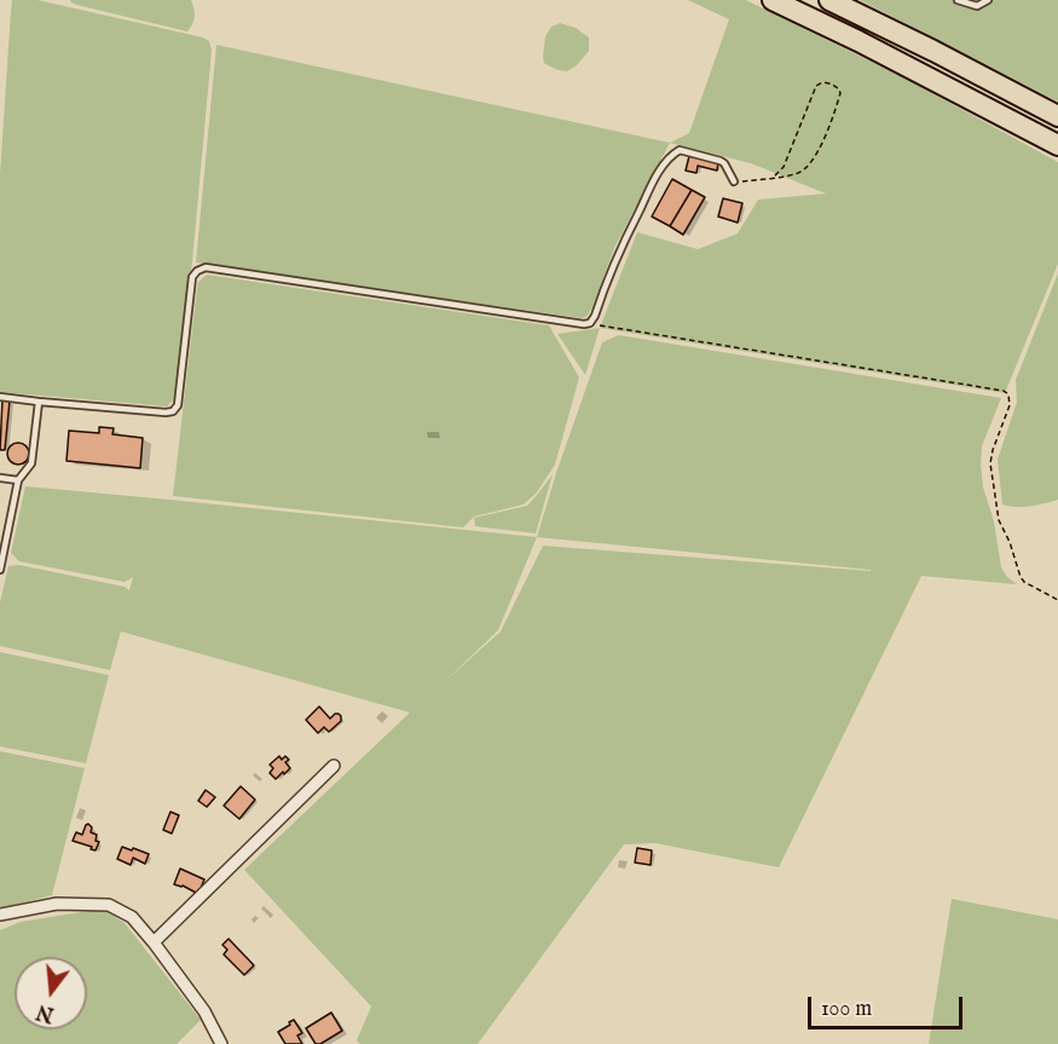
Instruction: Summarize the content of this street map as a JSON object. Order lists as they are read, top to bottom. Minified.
{"scale_bar":"100 m","north":"bottom"}
